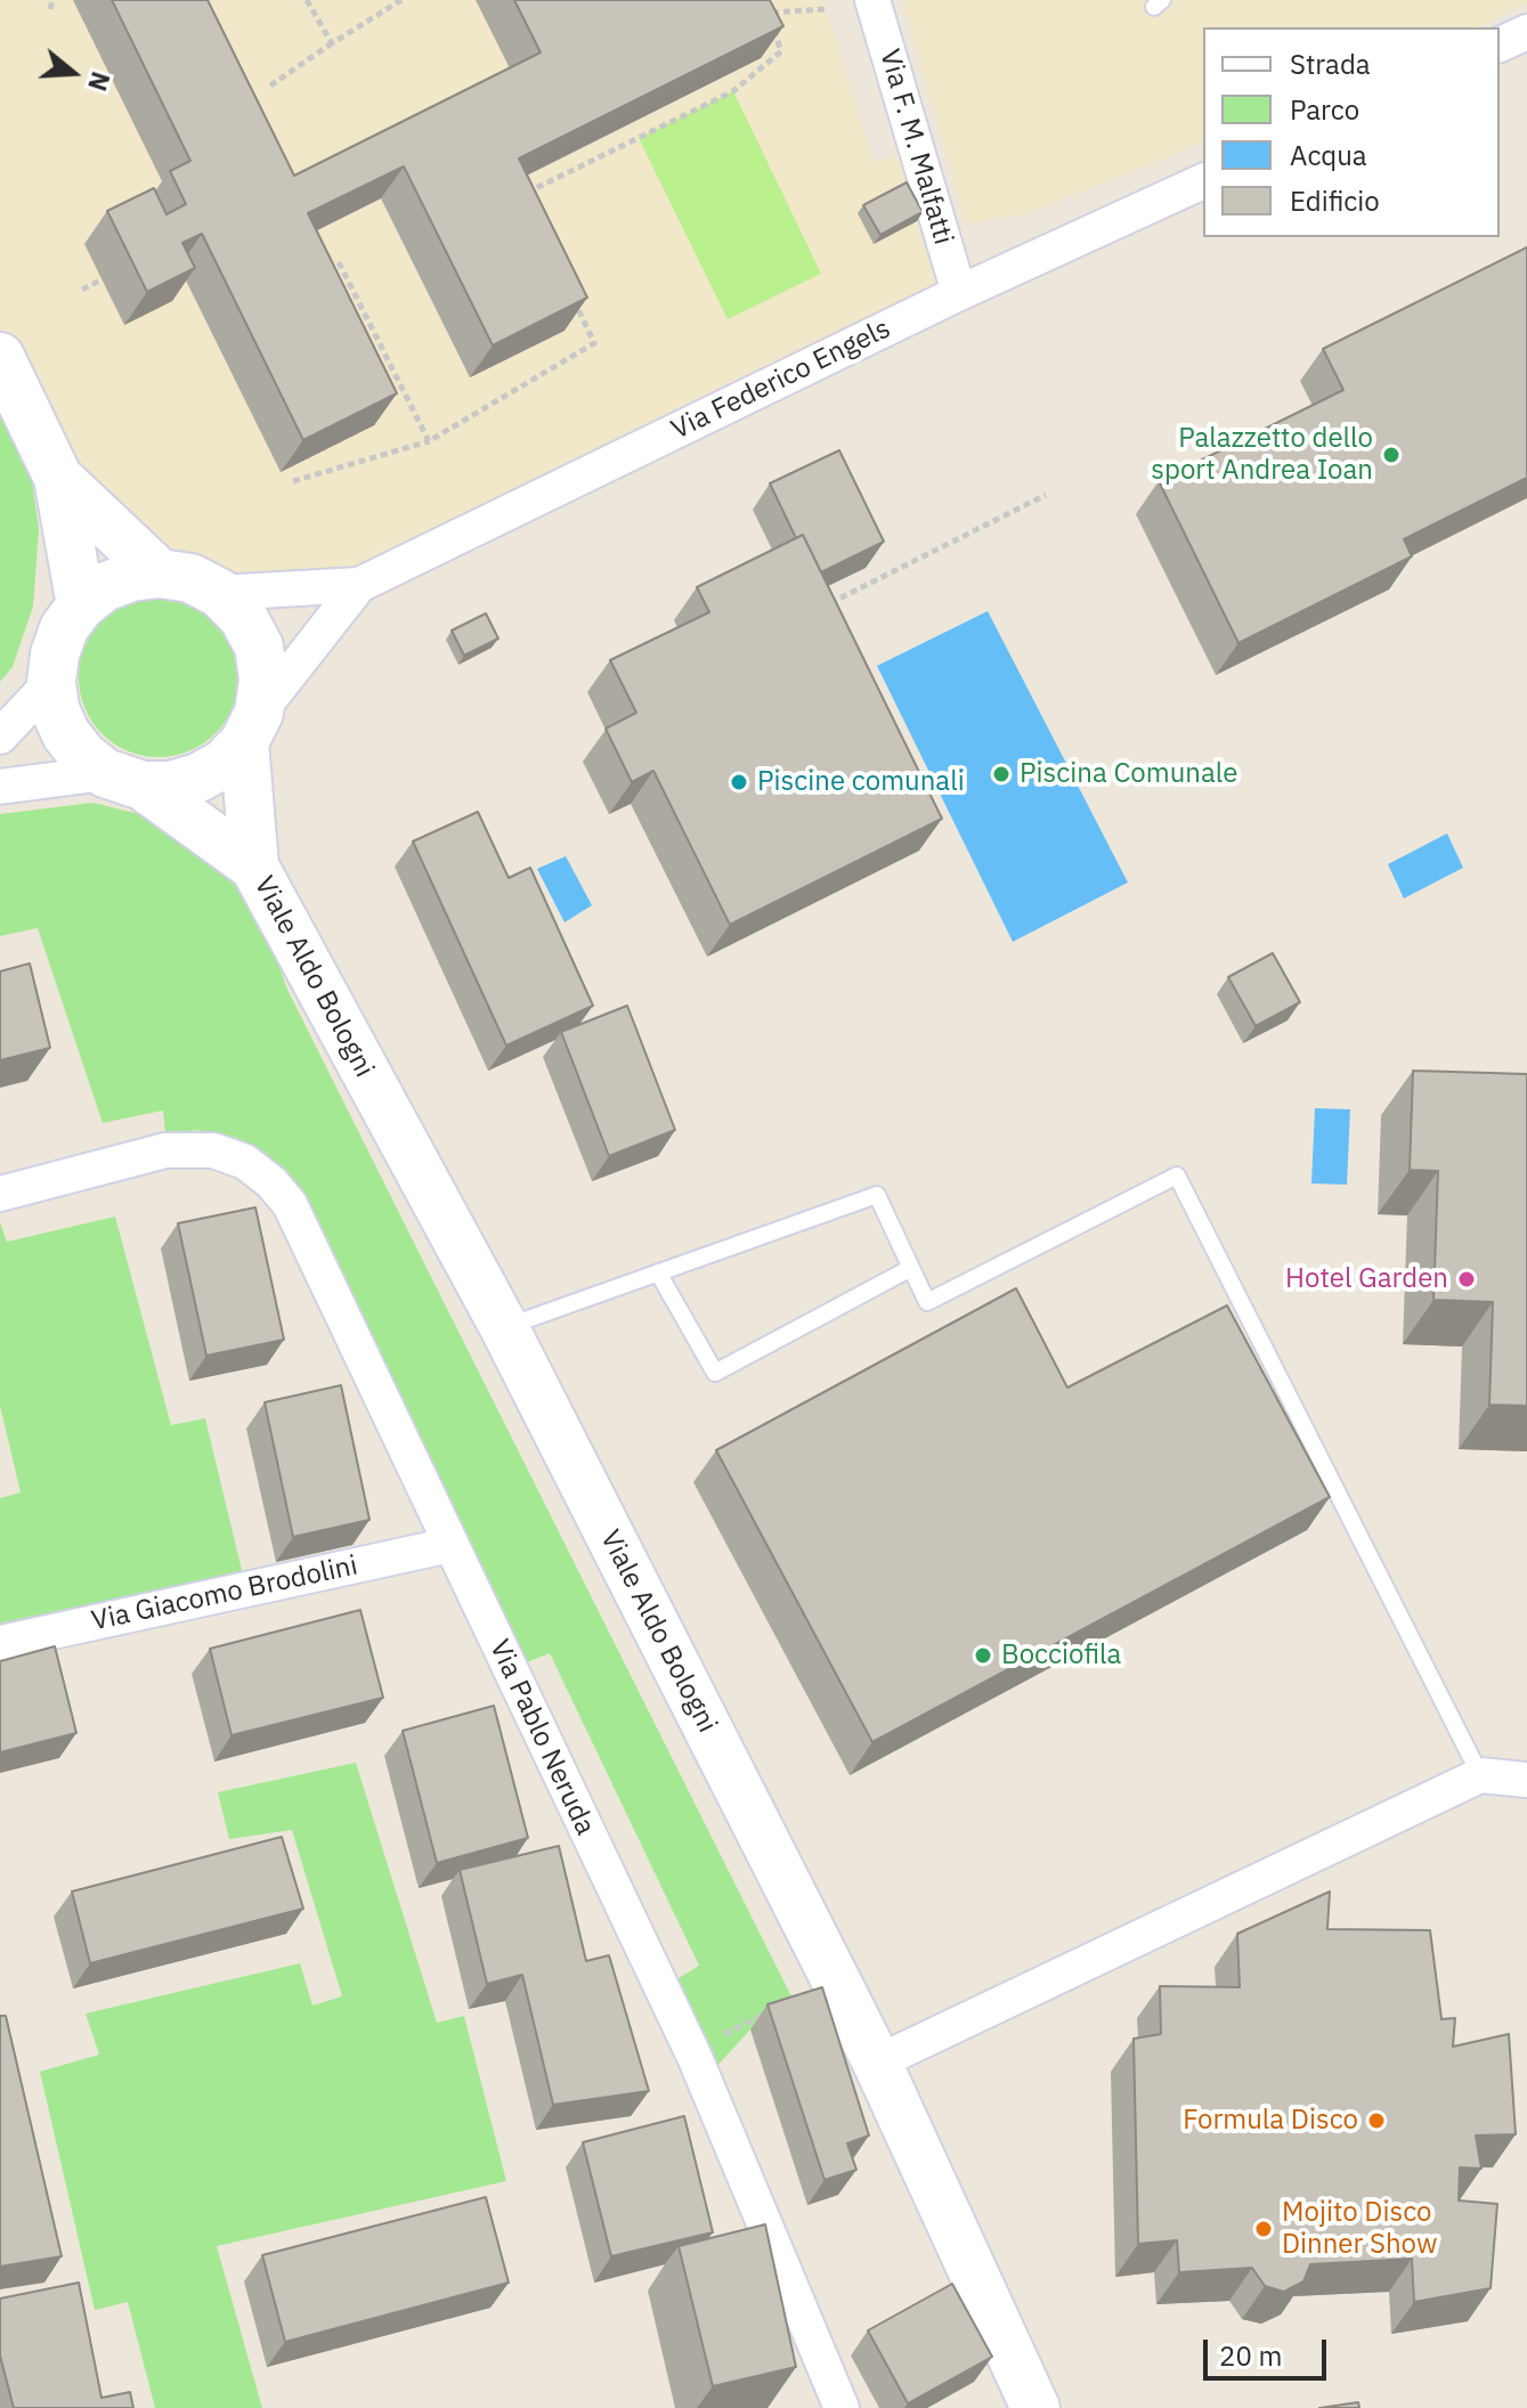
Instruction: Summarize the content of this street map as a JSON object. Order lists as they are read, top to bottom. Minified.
{"streets":{"main road":["Viale Aldo Bologni"],"street":["Via F. M. Malfatti","Via Federico Engels","Via Giacomo Brodolini","Via Pablo Neruda"]},"crossings":[["Via F. M. Malfatti","Via Federico Engels"],["Via Federico Engels","Viale Aldo Bologni"],["Via Giacomo Brodolini","Via Pablo Neruda"]],"places":["Palazzetto dello sport Andrea Ioan","Piscina Comunale","Piscine comunali","Hotel Garden","Bocciofila","Formula Disco","Mojito Disco Dinner Show"],"legend":["Strada","Parco","Acqua","Edificio"],"scale_bar":"20 m","north":"right"}
